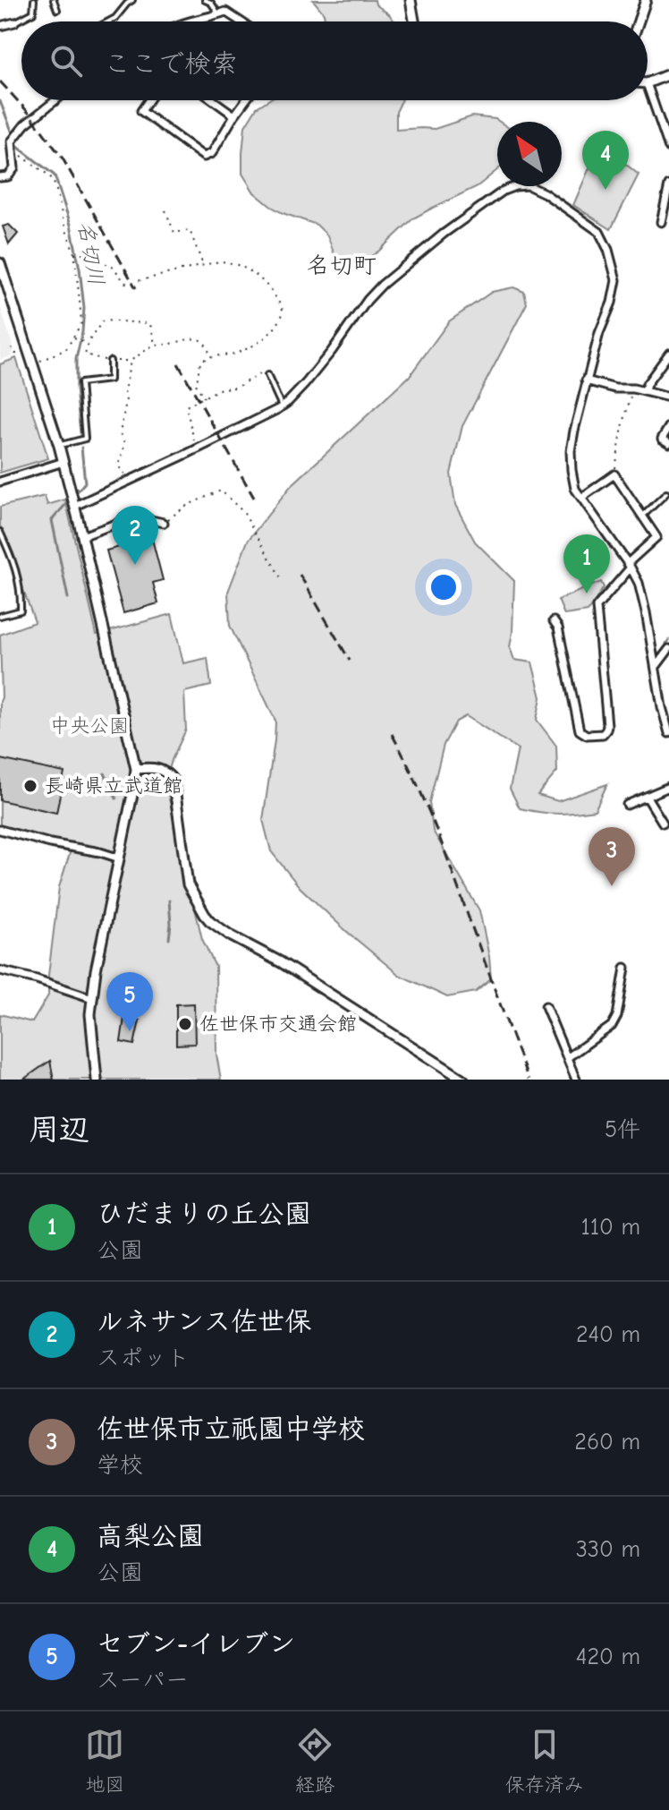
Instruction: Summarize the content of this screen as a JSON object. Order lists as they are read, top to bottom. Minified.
{"districts":["名切町"],"water":["名切川"],"parks":["中央公園"],"places":["長崎県立武道館","佐世保市交通会館"],"north":"top left","page":{"search":"ここで検索","pins":["4","2","1","3","5"],"heading":["周辺","5件"],"list":[{"mark":"1","name":"ひだまりの丘公園","note":"公園","value":"110 m"},{"mark":"2","name":"ルネサンス佐世保","note":"スポット","value":"240 m"},{"mark":"3","name":"佐世保市立祇園中学校","note":"学校","value":"260 m"},{"mark":"4","name":"高梨公園","note":"公園","value":"330 m"},{"mark":"5","name":"セブン-イレブン","note":"スーパー","value":"420 m"}],"nav":["地図","経路","保存済み"]}}
